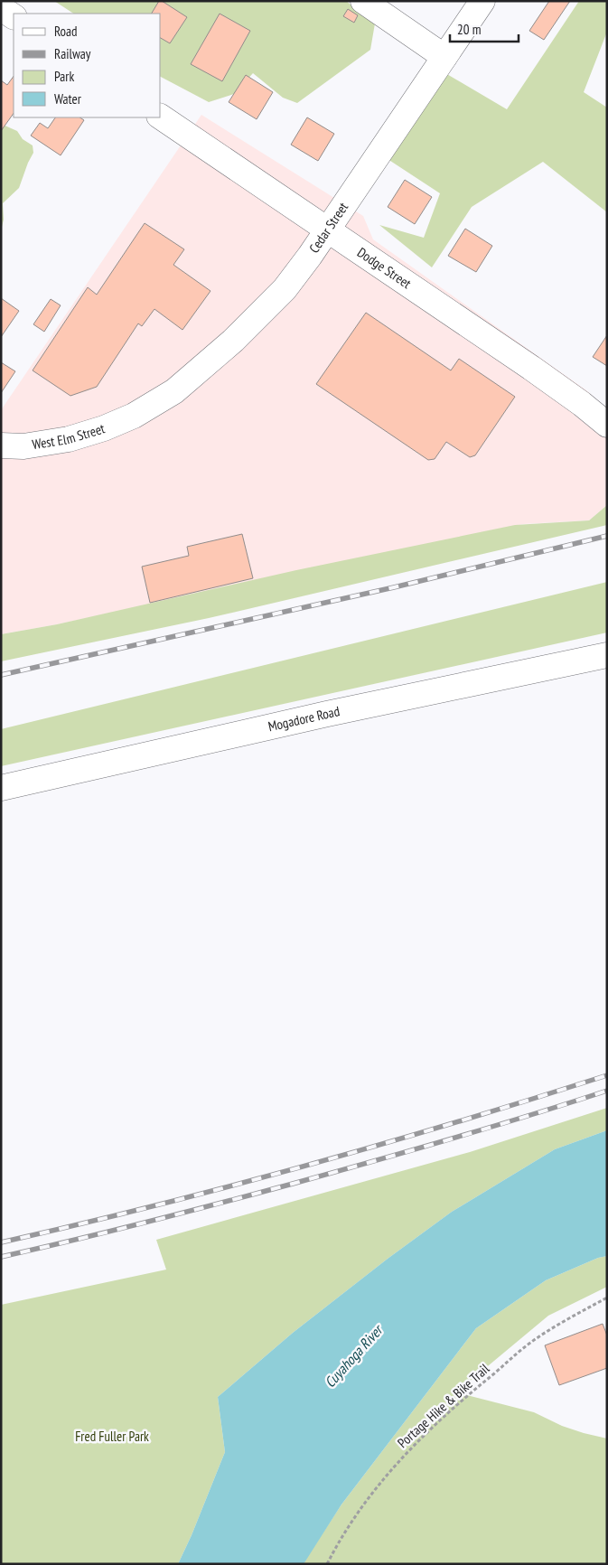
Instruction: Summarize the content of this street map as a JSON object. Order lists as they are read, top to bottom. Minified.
{"streets":{"street":["Cedar Street","Dodge Street","West Elm Street","Mogadore Road"],"path":["Portage Hike & Bike Trail"]},"crossings":[["Cedar Street","Dodge Street"],["Cedar Street","West Elm Street"]],"water":["Cuyahoga River"],"parks":["Fred Fuller Park"],"legend":["Road","Railway","Park","Water"],"scale_bar":"20 m"}
